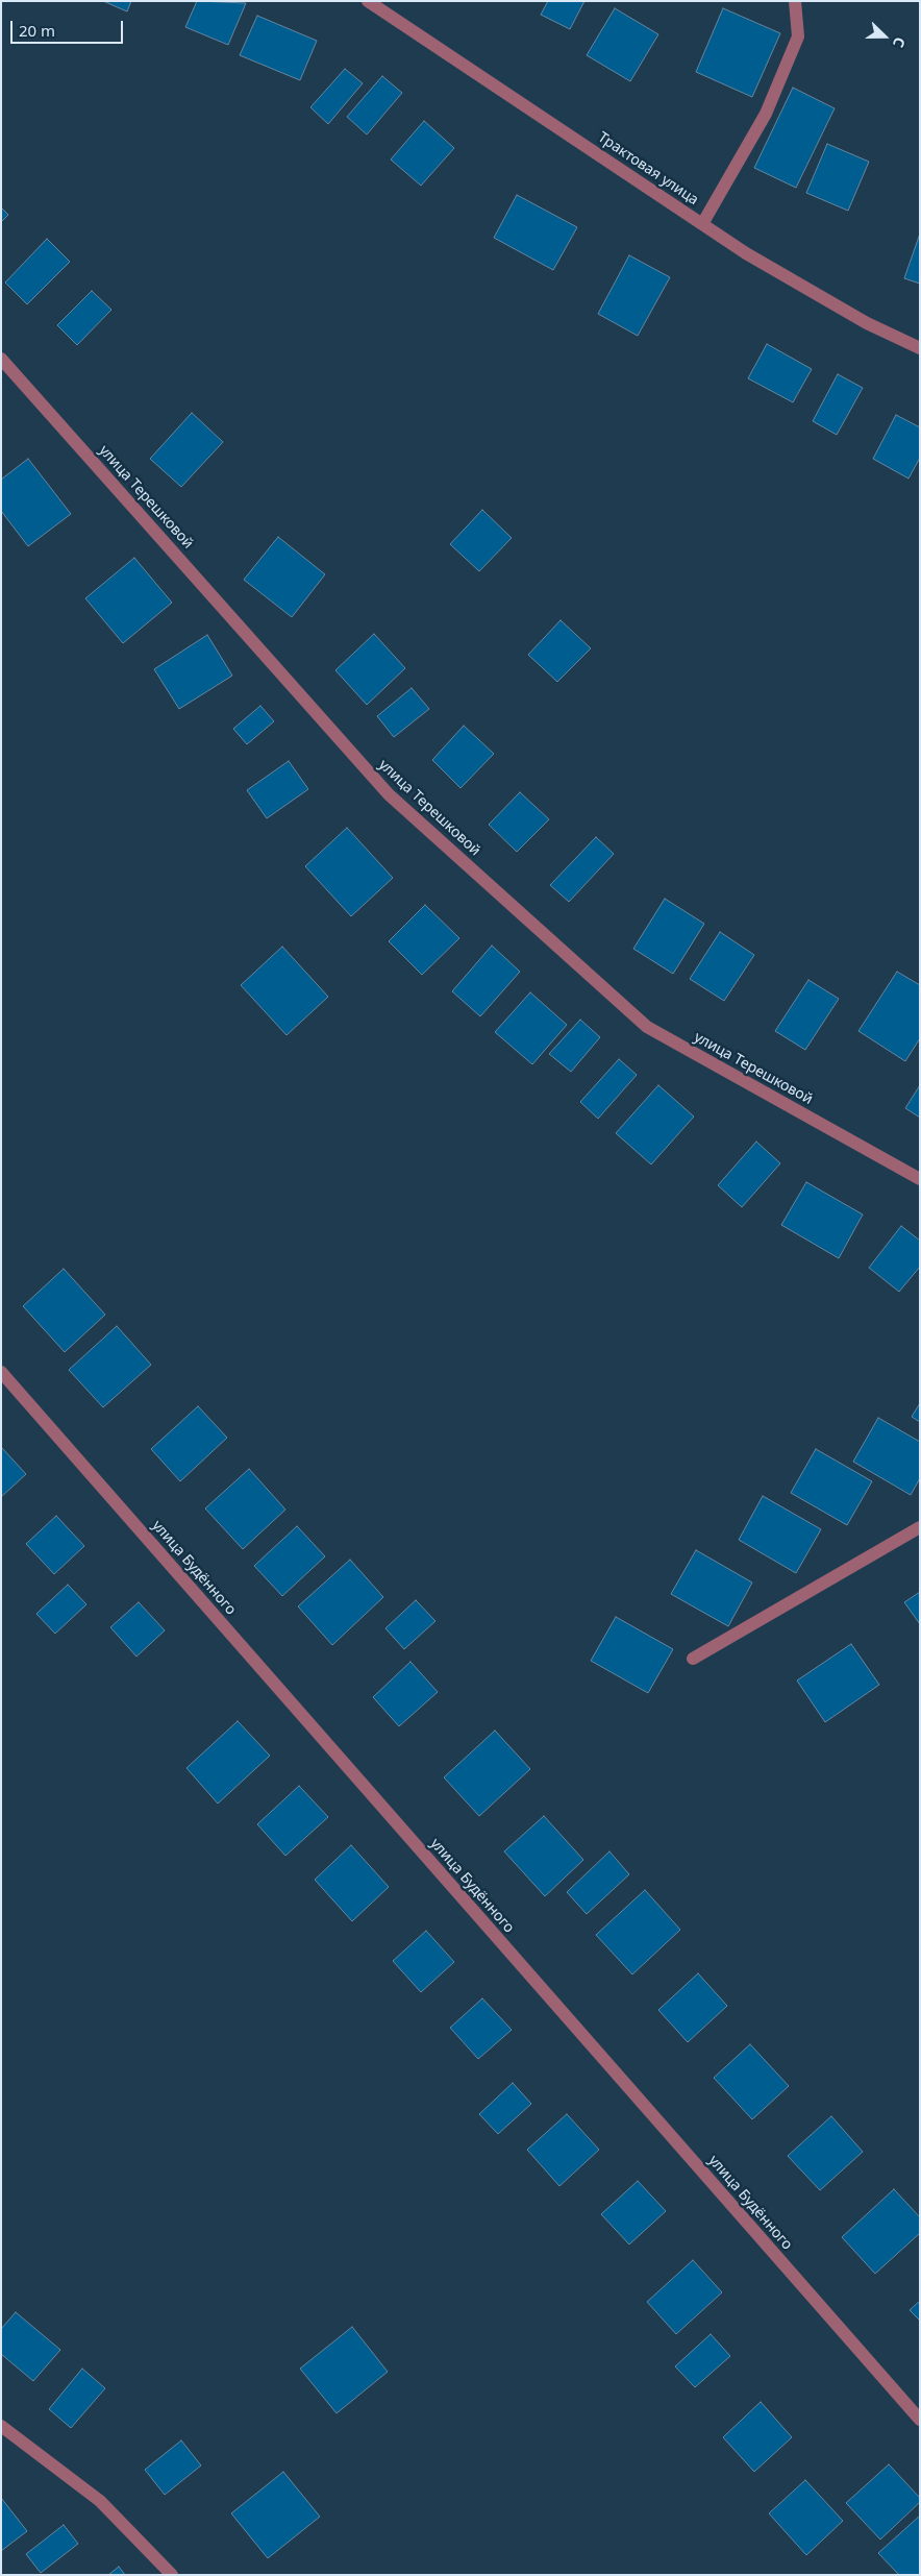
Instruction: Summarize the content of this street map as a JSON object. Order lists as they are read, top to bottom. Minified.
{"streets":{"street":["Трактовая улица","улица Терешковой","улица Будённого"]},"scale_bar":"20 m","north":"right"}
